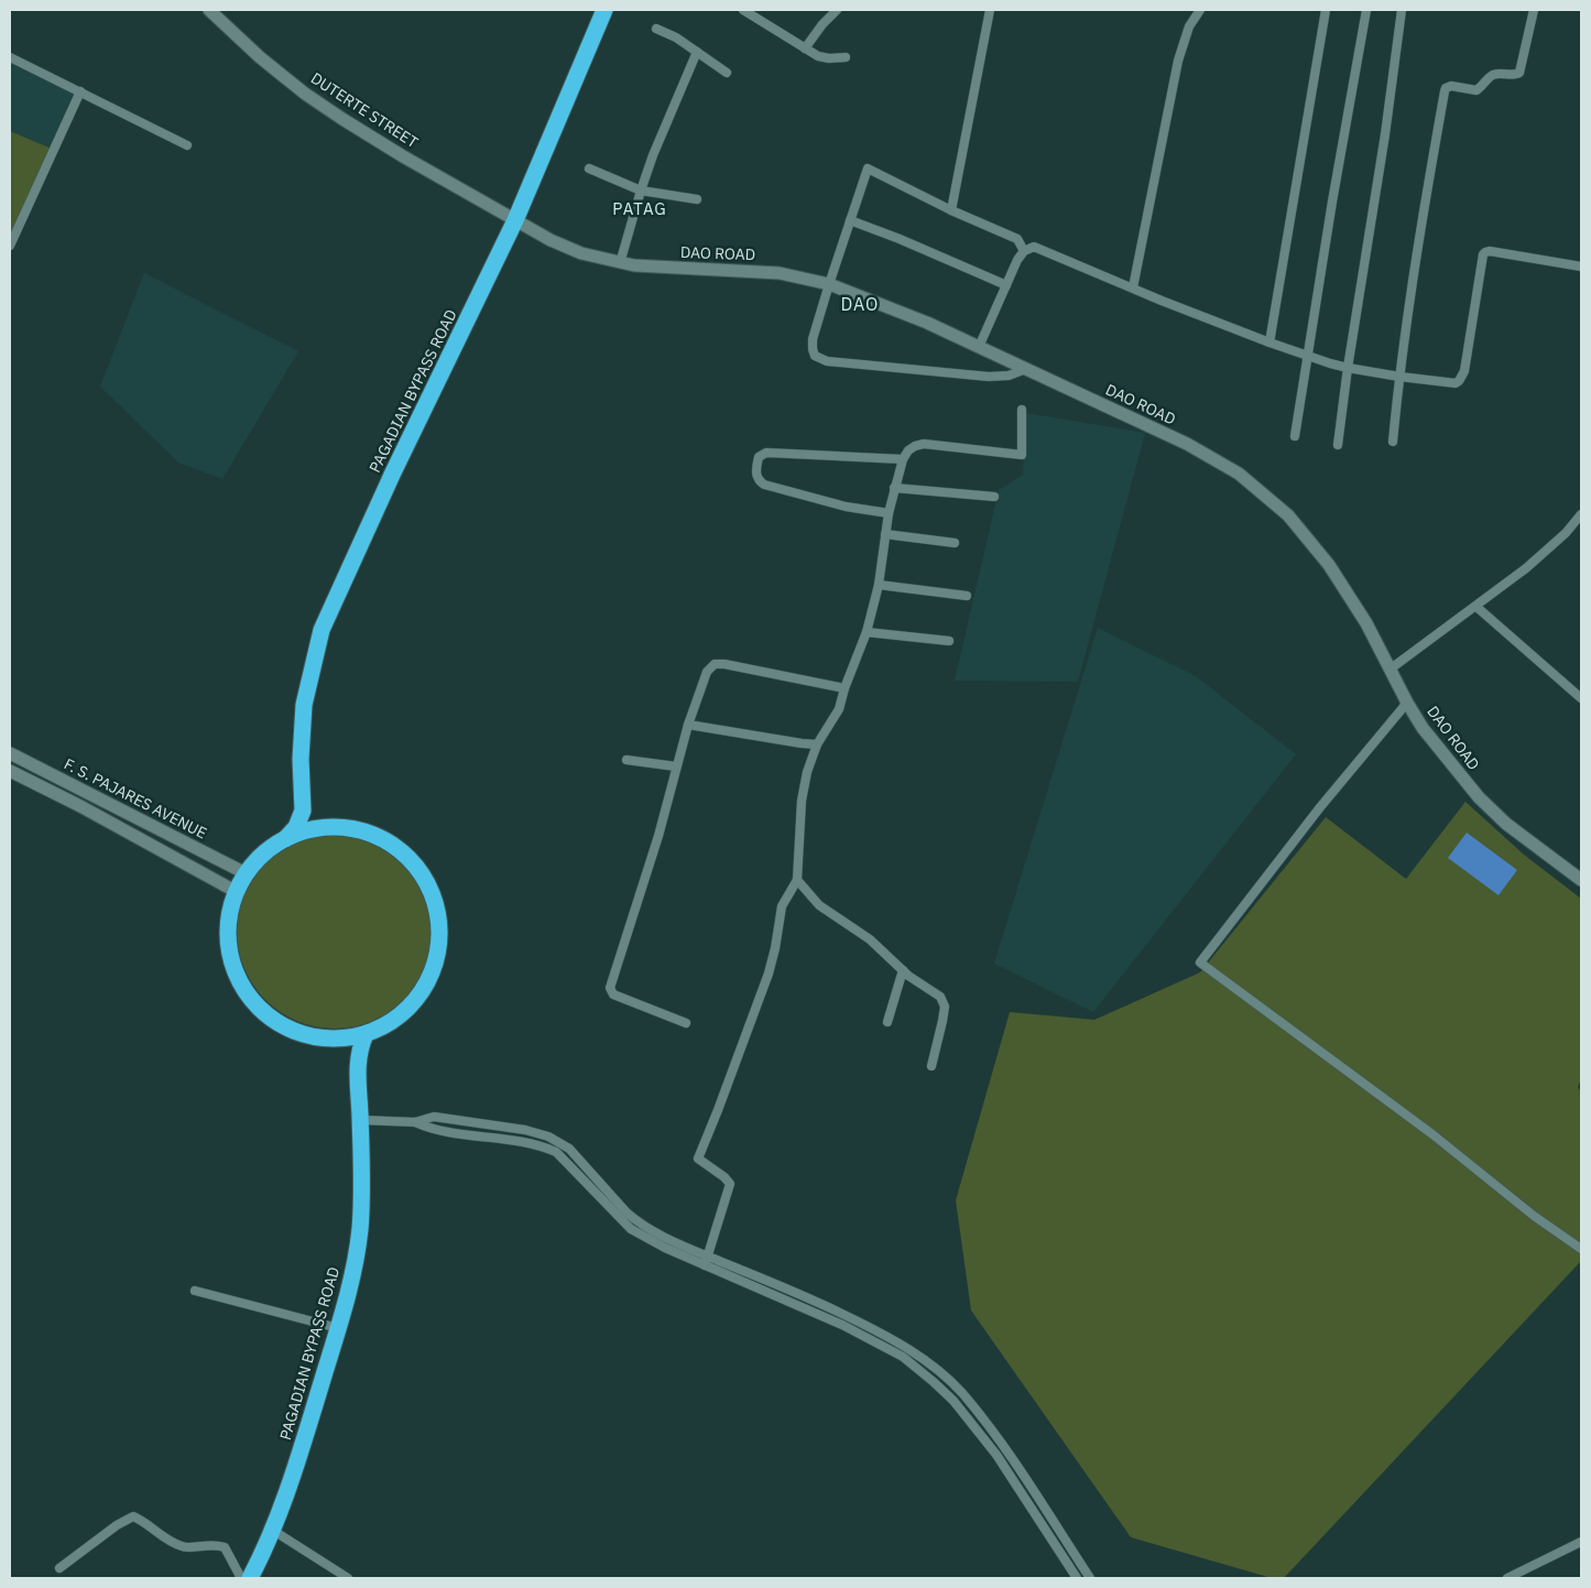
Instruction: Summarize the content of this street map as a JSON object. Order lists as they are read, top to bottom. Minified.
{"streets":{"highway":["PAGADIAN BYPASS ROAD"],"street":["DUTERTE STREET","DAO ROAD","F. S. PAJARES AVENUE"]},"crossings":[["DUTERTE STREET","DAO ROAD"],["DUTERTE STREET","PAGADIAN BYPASS ROAD"],["DAO ROAD","PAGADIAN BYPASS ROAD"]],"districts":["PATAG","DAO"]}
